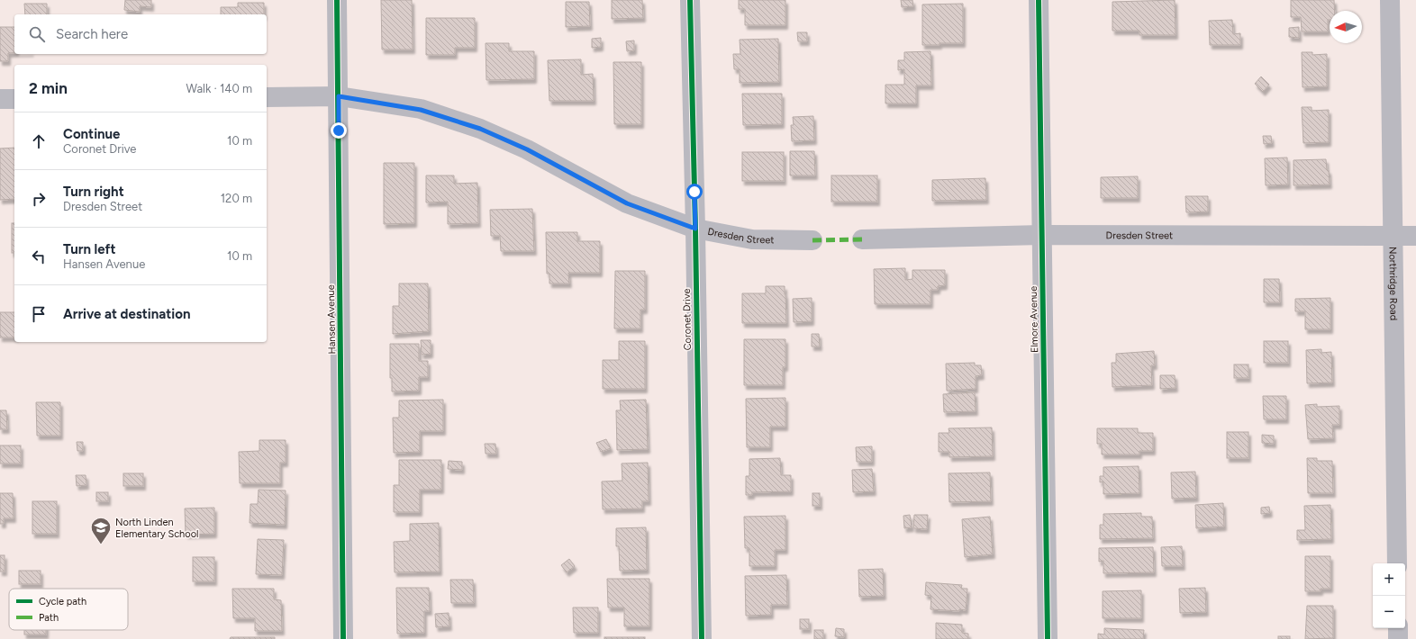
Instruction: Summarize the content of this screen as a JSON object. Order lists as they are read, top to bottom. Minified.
{"streets":{"street":["Dresden Street","Northridge Road","Hansen Avenue","Coronet Drive","Elmore Avenue"]},"crossings":[["Dresden Street","Northridge Road"],["Dresden Street","Hansen Avenue"],["Dresden Street","Coronet Drive"],["Dresden Street","Elmore Avenue"]],"places":{"school or university":["North Linden Elementary School"]},"legend":["Cycle path","Path"],"north":"left","page":{"search":"Search here","heading":["2 min","Walk · 140 m"],"list":[["Continue","Coronet Drive","10 m"],["Turn right","Dresden Street","120 m"],["Turn left","Hansen Avenue","10 m"],"Arrive at destination"],"map_buttons":["+","−"]}}
